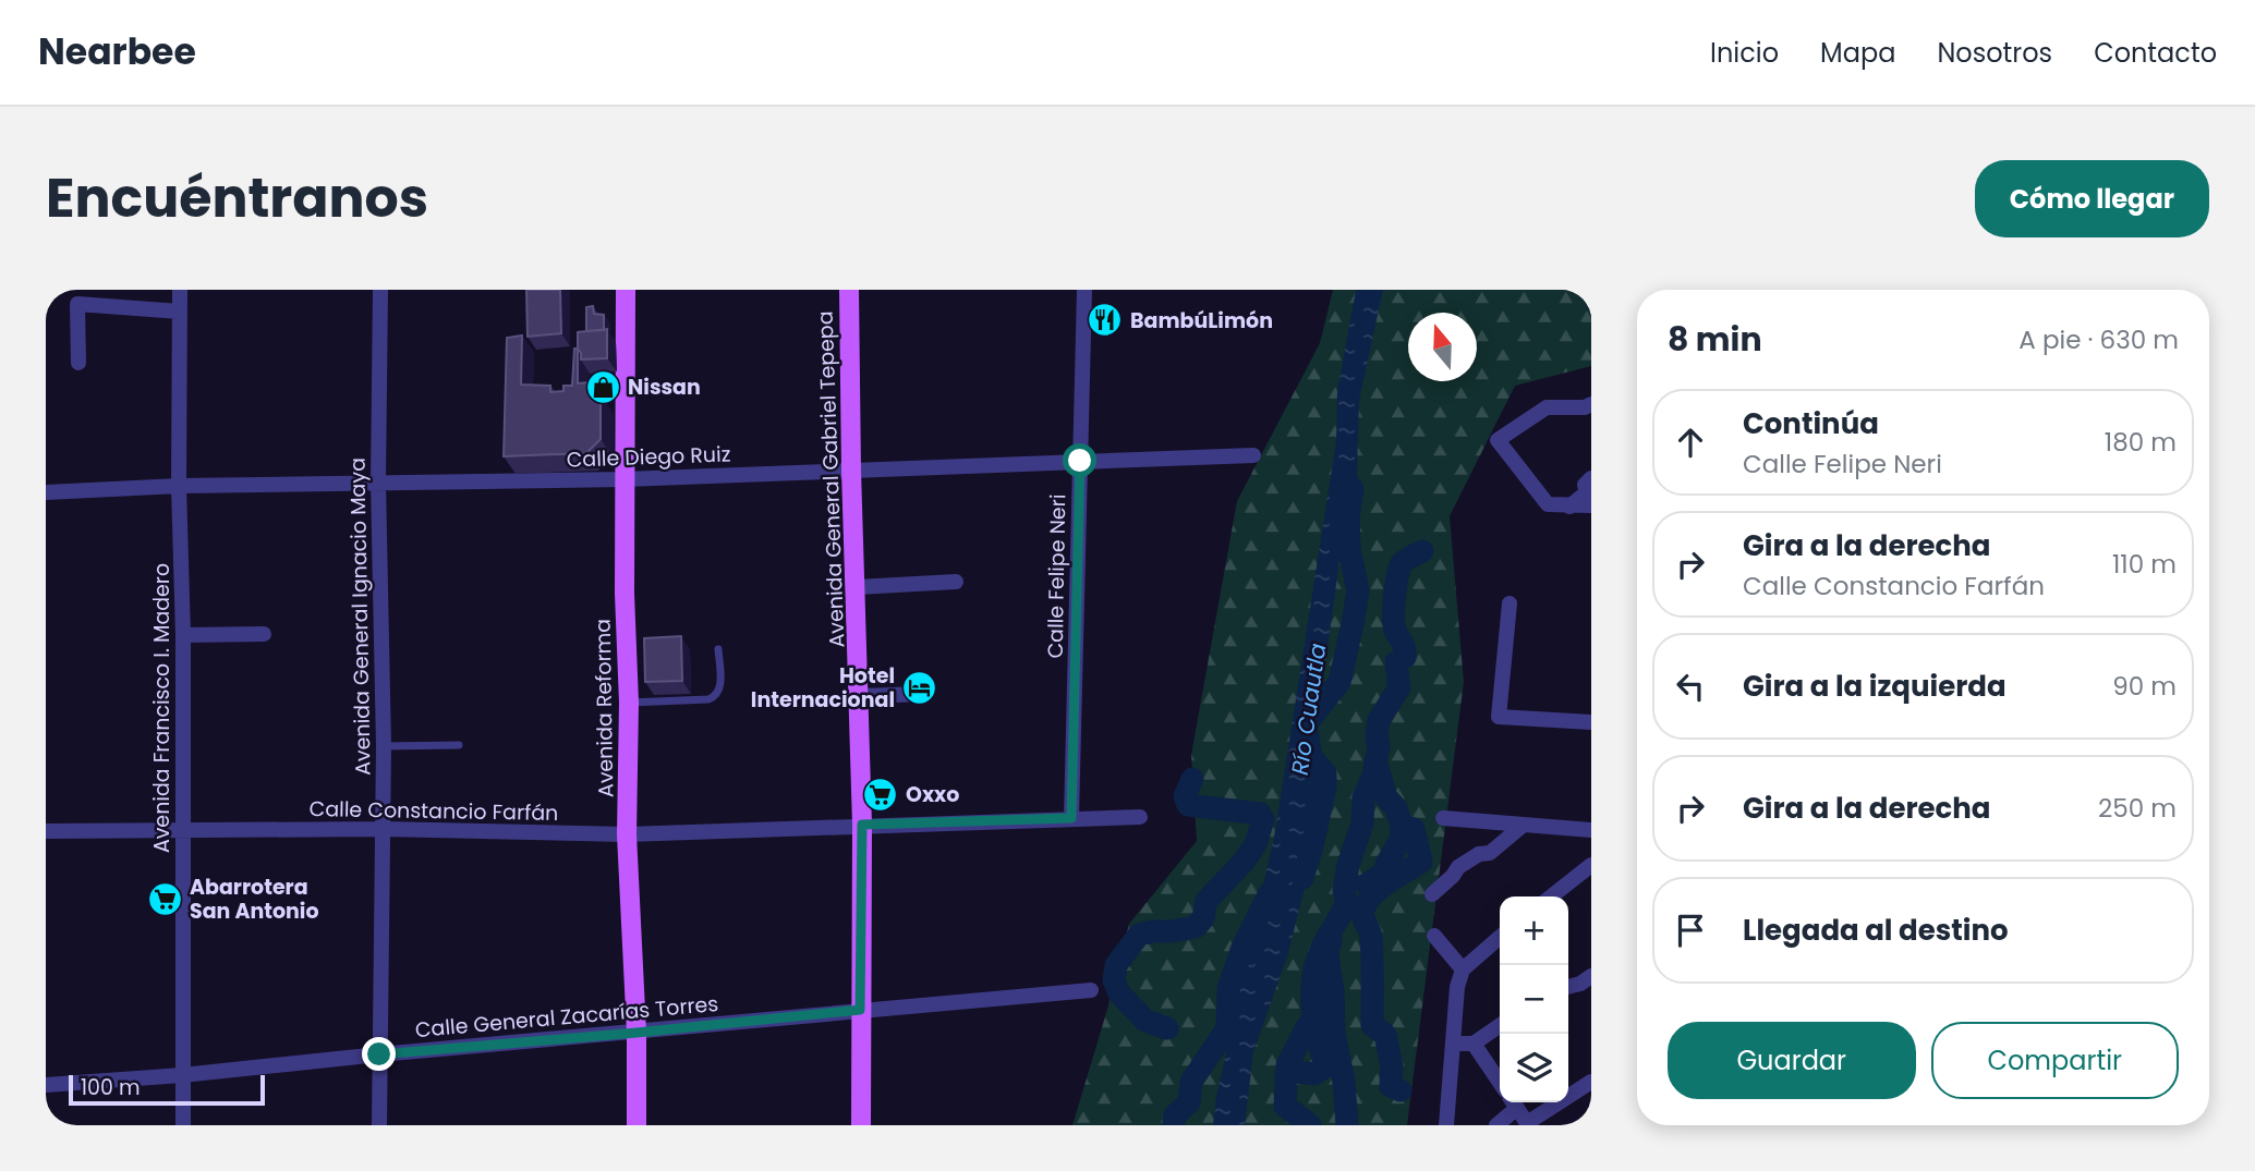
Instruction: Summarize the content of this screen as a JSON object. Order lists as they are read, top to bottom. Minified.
{"streets":{"main road":["Avenida General Gabriel Tepepa","Avenida Reforma"],"street":["Calle Diego Ruiz","Calle Felipe Neri","Avenida General Ignacio Maya","Avenida Francisco I. Madero","Calle Constancio Farfán","Calle General Zacarías Torres"]},"crossings":[["Calle Diego Ruiz","Avenida General Gabriel Tepepa"],["Calle Diego Ruiz","Calle Felipe Neri"],["Calle Diego Ruiz","Avenida General Ignacio Maya"],["Calle Diego Ruiz","Avenida Francisco I. Madero"],["Calle Diego Ruiz","Avenida Reforma"],["Avenida General Gabriel Tepepa","Calle Constancio Farfán"],["Avenida General Gabriel Tepepa","Calle General Zacarías Torres"],["Calle Felipe Neri","Calle Constancio Farfán"],["Avenida General Ignacio Maya","Calle Constancio Farfán"],["Avenida General Ignacio Maya","Calle General Zacarías Torres"],["Avenida Francisco I. Madero","Calle Constancio Farfán"],["Avenida Francisco I. Madero","Calle General Zacarías Torres"],["Avenida Reforma","Calle Constancio Farfán"],["Avenida Reforma","Calle General Zacarías Torres"]],"water":["Río Cuautla"],"places":{"restaurant":["BambúLimón"],"shop":["Nissan"],"hotel":["Hotel Internacional"],"supermarket":["Oxxo","Abarrotera San Antonio"]},"scale_bar":"100 m","north":"top","page":{"header":"Nearbee","nav":["Inicio","Mapa","Nosotros","Contacto"],"title":"Encuéntranos","buttons":["Cómo llegar",["Guardar","Compartir"]],"heading":["8 min","A pie · 630 m"],"list":[["Continúa","Calle Felipe Neri","180 m"],["Gira a la derecha","Calle Constancio Farfán","110 m"],["Gira a la izquierda","90 m"],["Gira a la derecha","250 m"],"Llegada al destino"],"map_buttons":["+","−"],"scale":"100 m"}}
